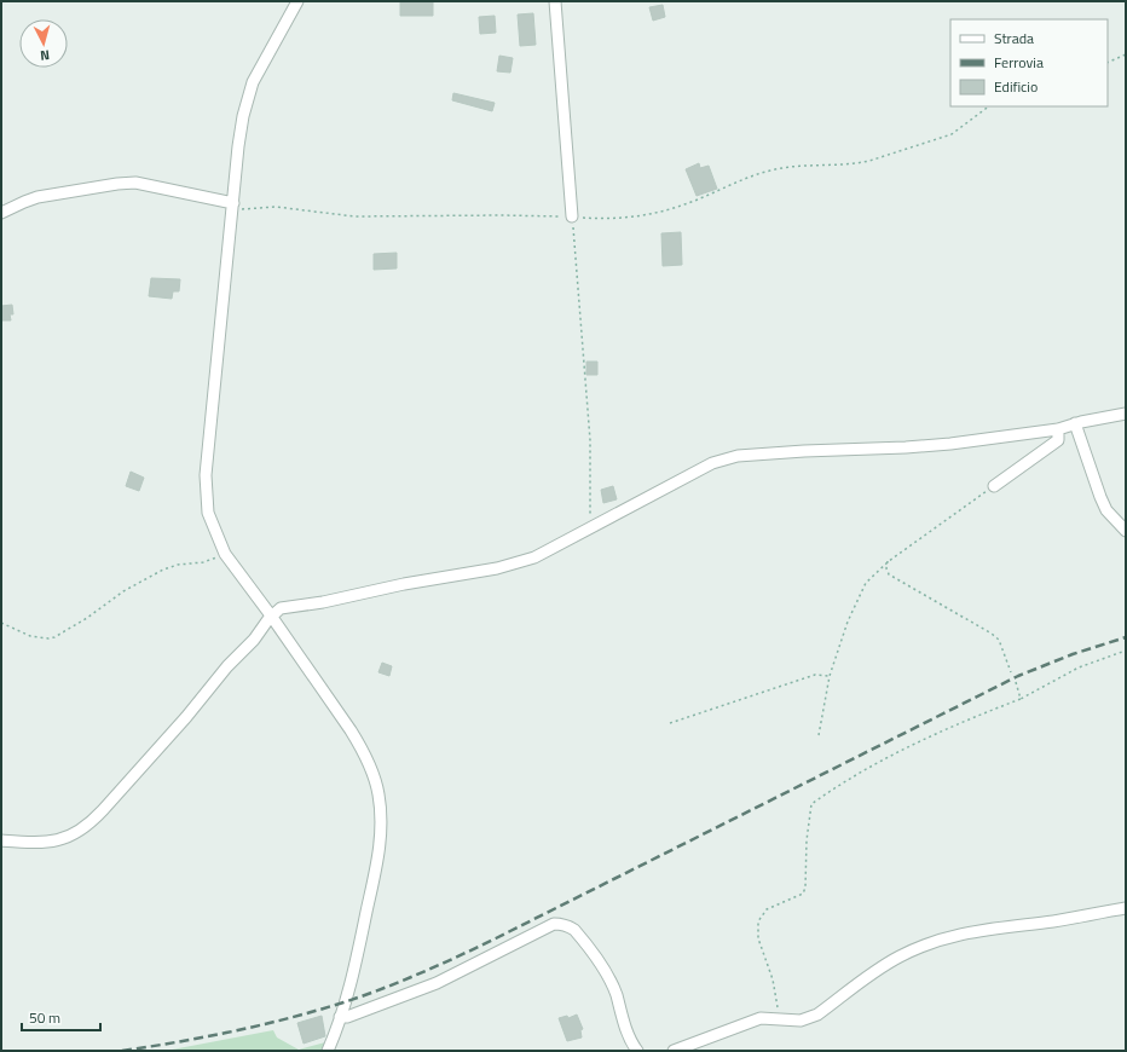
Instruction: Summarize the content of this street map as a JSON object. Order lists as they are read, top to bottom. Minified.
{"legend":["Strada","Ferrovia","Edificio"],"scale_bar":"50 m","north":"bottom"}
